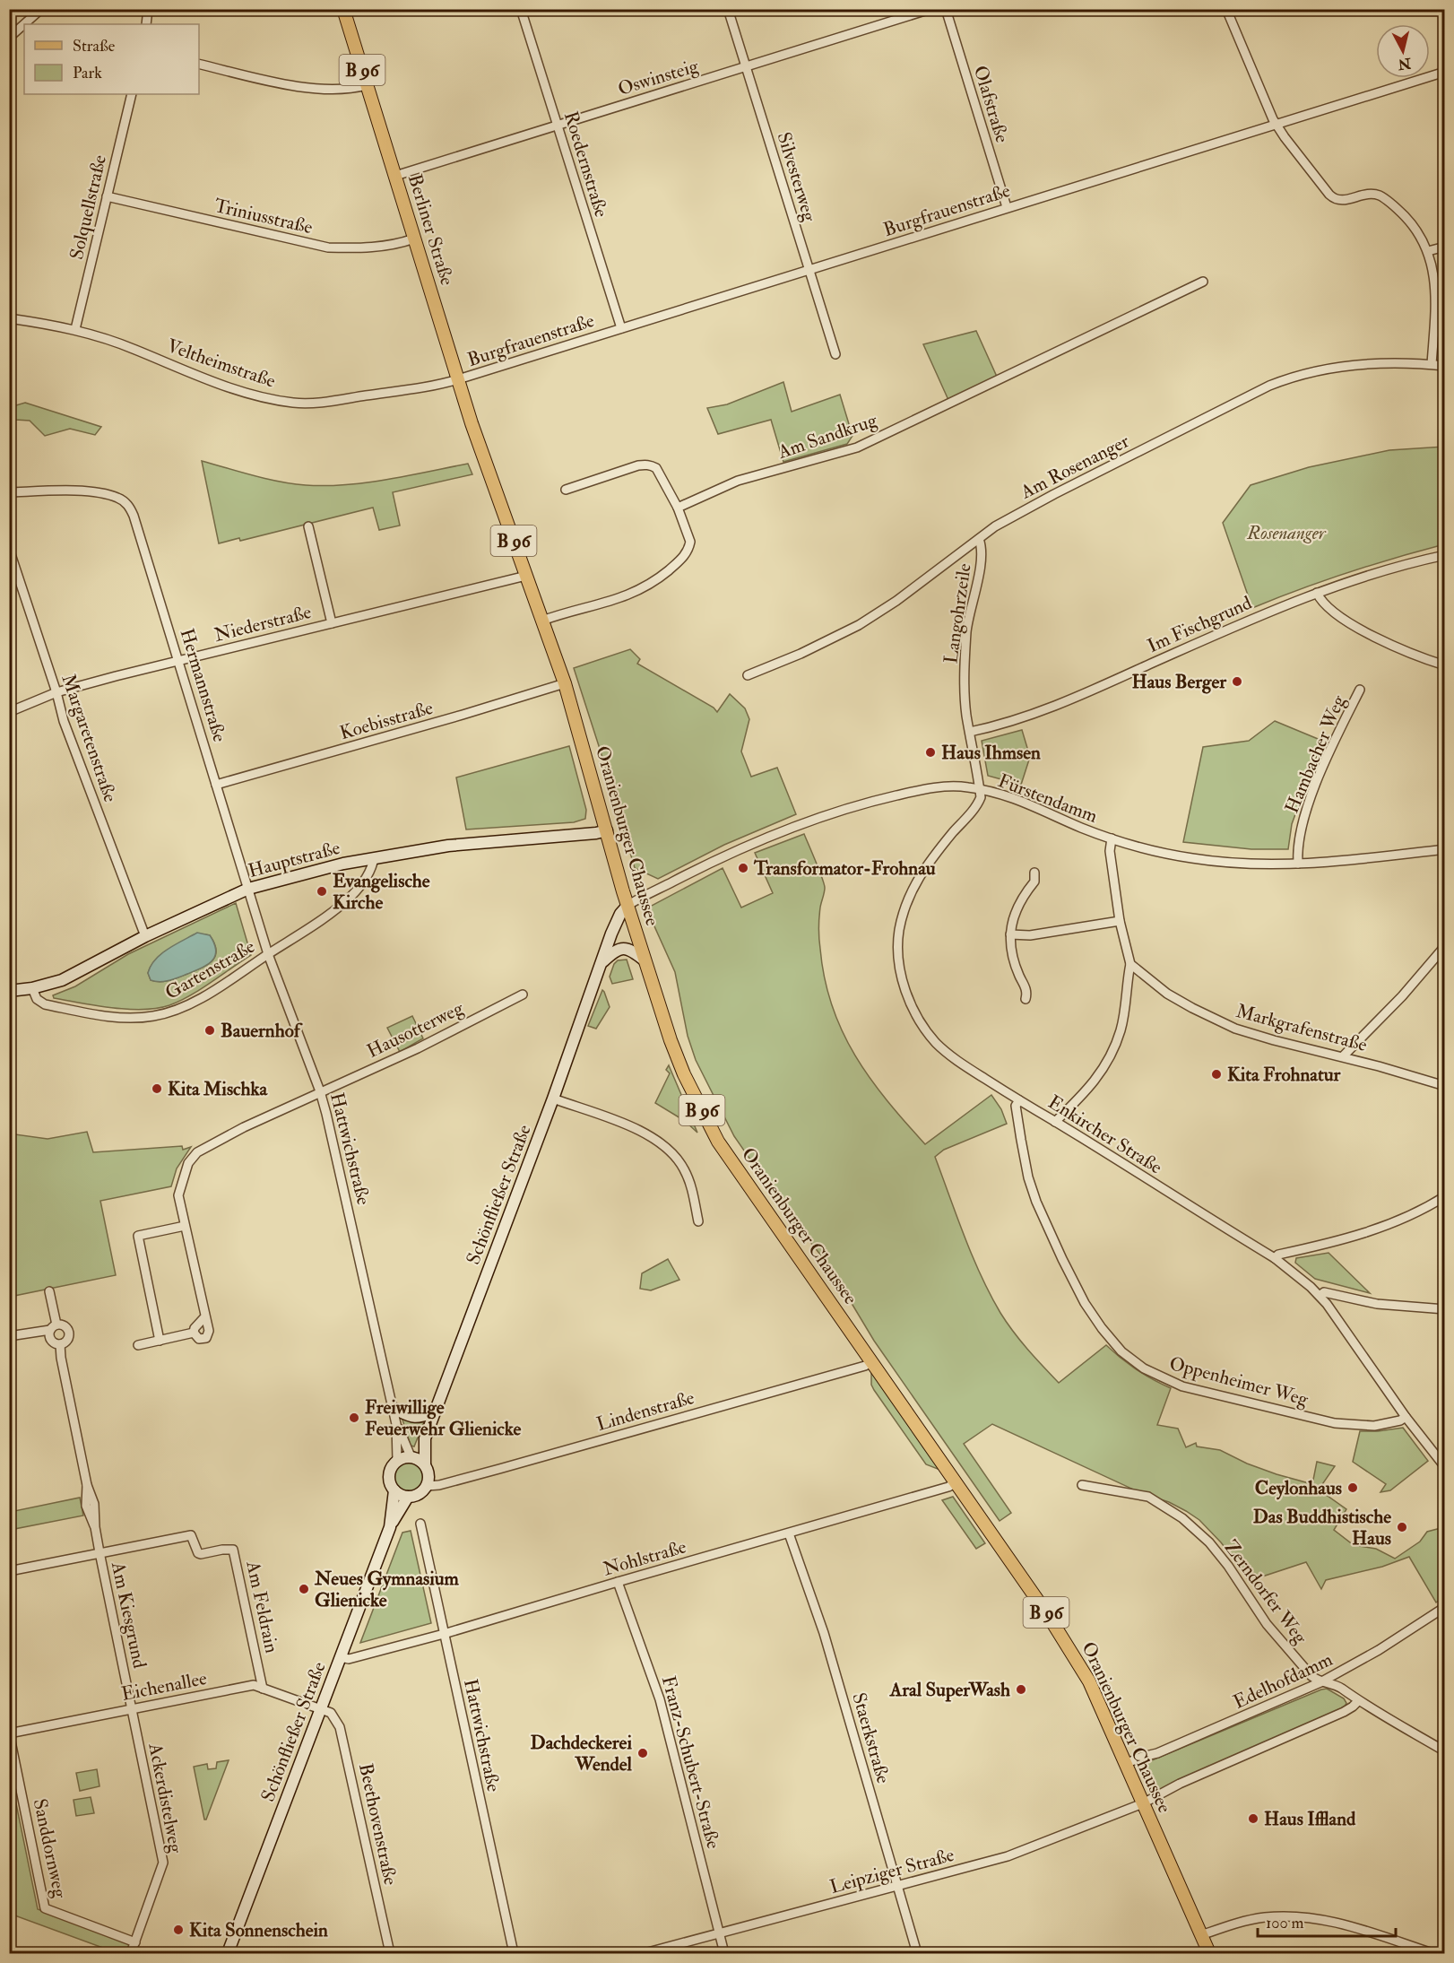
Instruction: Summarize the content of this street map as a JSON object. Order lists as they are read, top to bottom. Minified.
{"streets":{"main road":["B 96","Berliner Straße","Oranienburger Chaussee","Hauptstraße","Schönfließer Straße"],"street":["Oswinsteig","Olafstraße","Roedernstraße","Silvesterweg","Solquellstraße","Burgfrauenstraße","Triniusstraße","Veltheimstraße","Am Sandkrug","Am Rosenanger","Langohrzeile","Niederstraße","Im Fischgrund","Hermannstraße","Koebisstraße","Margaretenstraße","Hambacher Weg","Fürstendamm","Gartenstraße","Markgrafenstraße","Hausotterweg","Enkircher Straße","Hattwichstraße","Oppenheimer Weg","Lindenstraße","Nohlstraße","Zerndorfer Weg","Am Feldrain","Am Kiesgrund","Edelhofdamm","Eichenallee","Staerkstraße","Franz-Schubert-Straße","Ackerdistelweg","Beethovenstraße","Sanddornweg","Leipziger Straße"]},"crossings":[["Oswinsteig","Roedernstraße"],["Oswinsteig","Silvesterweg"],["Oswinsteig","Berliner Straße"],["Olafstraße","Burgfrauenstraße"],["Roedernstraße","Burgfrauenstraße"],["Silvesterweg","Burgfrauenstraße"],["Solquellstraße","Triniusstraße"],["Solquellstraße","Veltheimstraße"],["Burgfrauenstraße","Berliner Straße"],["Burgfrauenstraße","Veltheimstraße"],["Triniusstraße","Berliner Straße"],["Berliner Straße","Veltheimstraße"],["Berliner Straße","Oranienburger Chaussee"],["Am Rosenanger","Langohrzeile"],["Langohrzeile","Im Fischgrund"],["Langohrzeile","Fürstendamm"],["Langohrzeile","Enkircher Straße"],["Niederstraße","Hermannstraße"],["Niederstraße","Margaretenstraße"],["Niederstraße","Oranienburger Chaussee"],["Hermannstraße","Koebisstraße"],["Hermannstraße","Hauptstraße"],["Hermannstraße","Hattwichstraße"],["Koebisstraße","Oranienburger Chaussee"],["Margaretenstraße","Hauptstraße"],["Hambacher Weg","Fürstendamm"],["Fürstendamm","Oranienburger Chaussee"],["Fürstendamm","Enkircher Straße"],["Fürstendamm","Schönfließer Straße"],["Oranienburger Chaussee","Hauptstraße"],["Oranienburger Chaussee","Schönfließer Straße"],["Oranienburger Chaussee","Lindenstraße"],["Oranienburger Chaussee","Nohlstraße"],["Oranienburger Chaussee","Edelhofdamm"],["Oranienburger Chaussee","Leipziger Straße"],["Hauptstraße","Gartenstraße"],["Hauptstraße","Hattwichstraße"],["Gartenstraße","Hattwichstraße"],["Hausotterweg","Hattwichstraße"],["Enkircher Straße","Oppenheimer Weg"],["Hattwichstraße","Schönfließer Straße"],["Hattwichstraße","Lindenstraße"],["Hattwichstraße","Nohlstraße"],["Schönfließer Straße","Lindenstraße"],["Schönfließer Straße","Nohlstraße"],["Schönfließer Straße","Eichenallee"],["Schönfließer Straße","Beethovenstraße"],["Nohlstraße","Staerkstraße"],["Nohlstraße","Franz-Schubert-Straße"],["Zerndorfer Weg","Edelhofdamm"],["Am Feldrain","Am Kiesgrund"],["Am Feldrain","Eichenallee"],["Am Kiesgrund","Eichenallee"],["Am Kiesgrund","Ackerdistelweg"],["Eichenallee","Ackerdistelweg"],["Eichenallee","Beethovenstraße"],["Eichenallee","Sanddornweg"],["Staerkstraße","Leipziger Straße"],["Franz-Schubert-Straße","Leipziger Straße"],["Ackerdistelweg","Sanddornweg"]],"parks":["Rosenanger"],"places":["Haus Berger","Haus Ihmsen","Transformator-Frohnau","Evangelische Kirche","Bauernhof","Kita Frohnatur","Kita Mischka","Freiwillige Feuerwehr Glienicke","Ceylonhaus","Das Buddhistische Haus","Neues Gymnasium Glienicke","Aral SuperWash","Dachdeckerei Wendel","Haus Iffland","Kita Sonnenschein"],"legend":["Straße","Park"],"scale_bar":"100 m","north":"bottom"}
